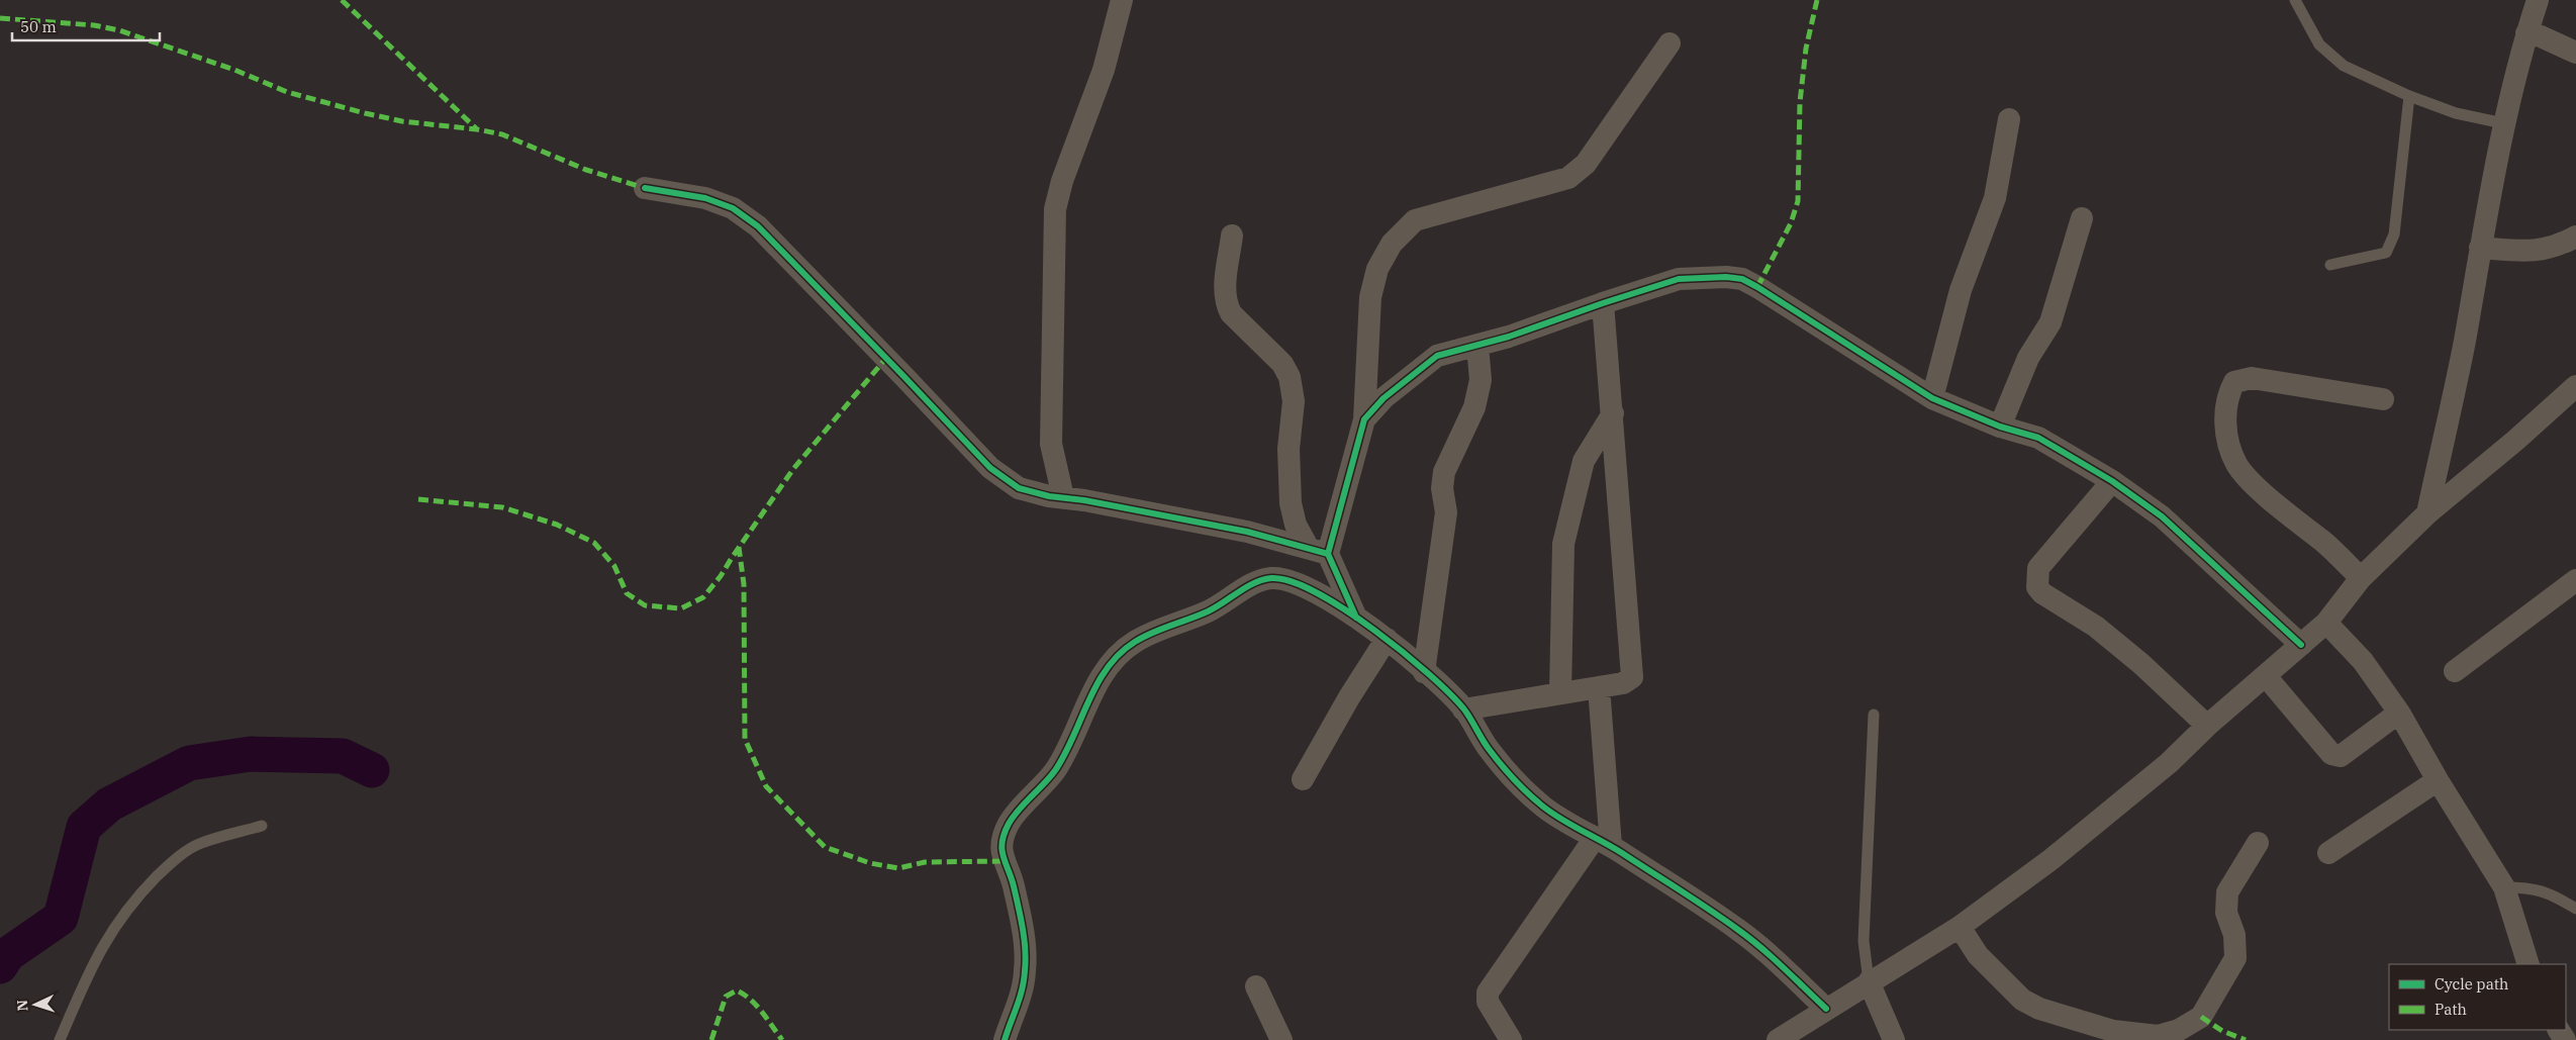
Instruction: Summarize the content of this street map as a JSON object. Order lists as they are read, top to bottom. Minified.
{"legend":["Cycle path","Path"],"scale_bar":"50 m","north":"left"}
